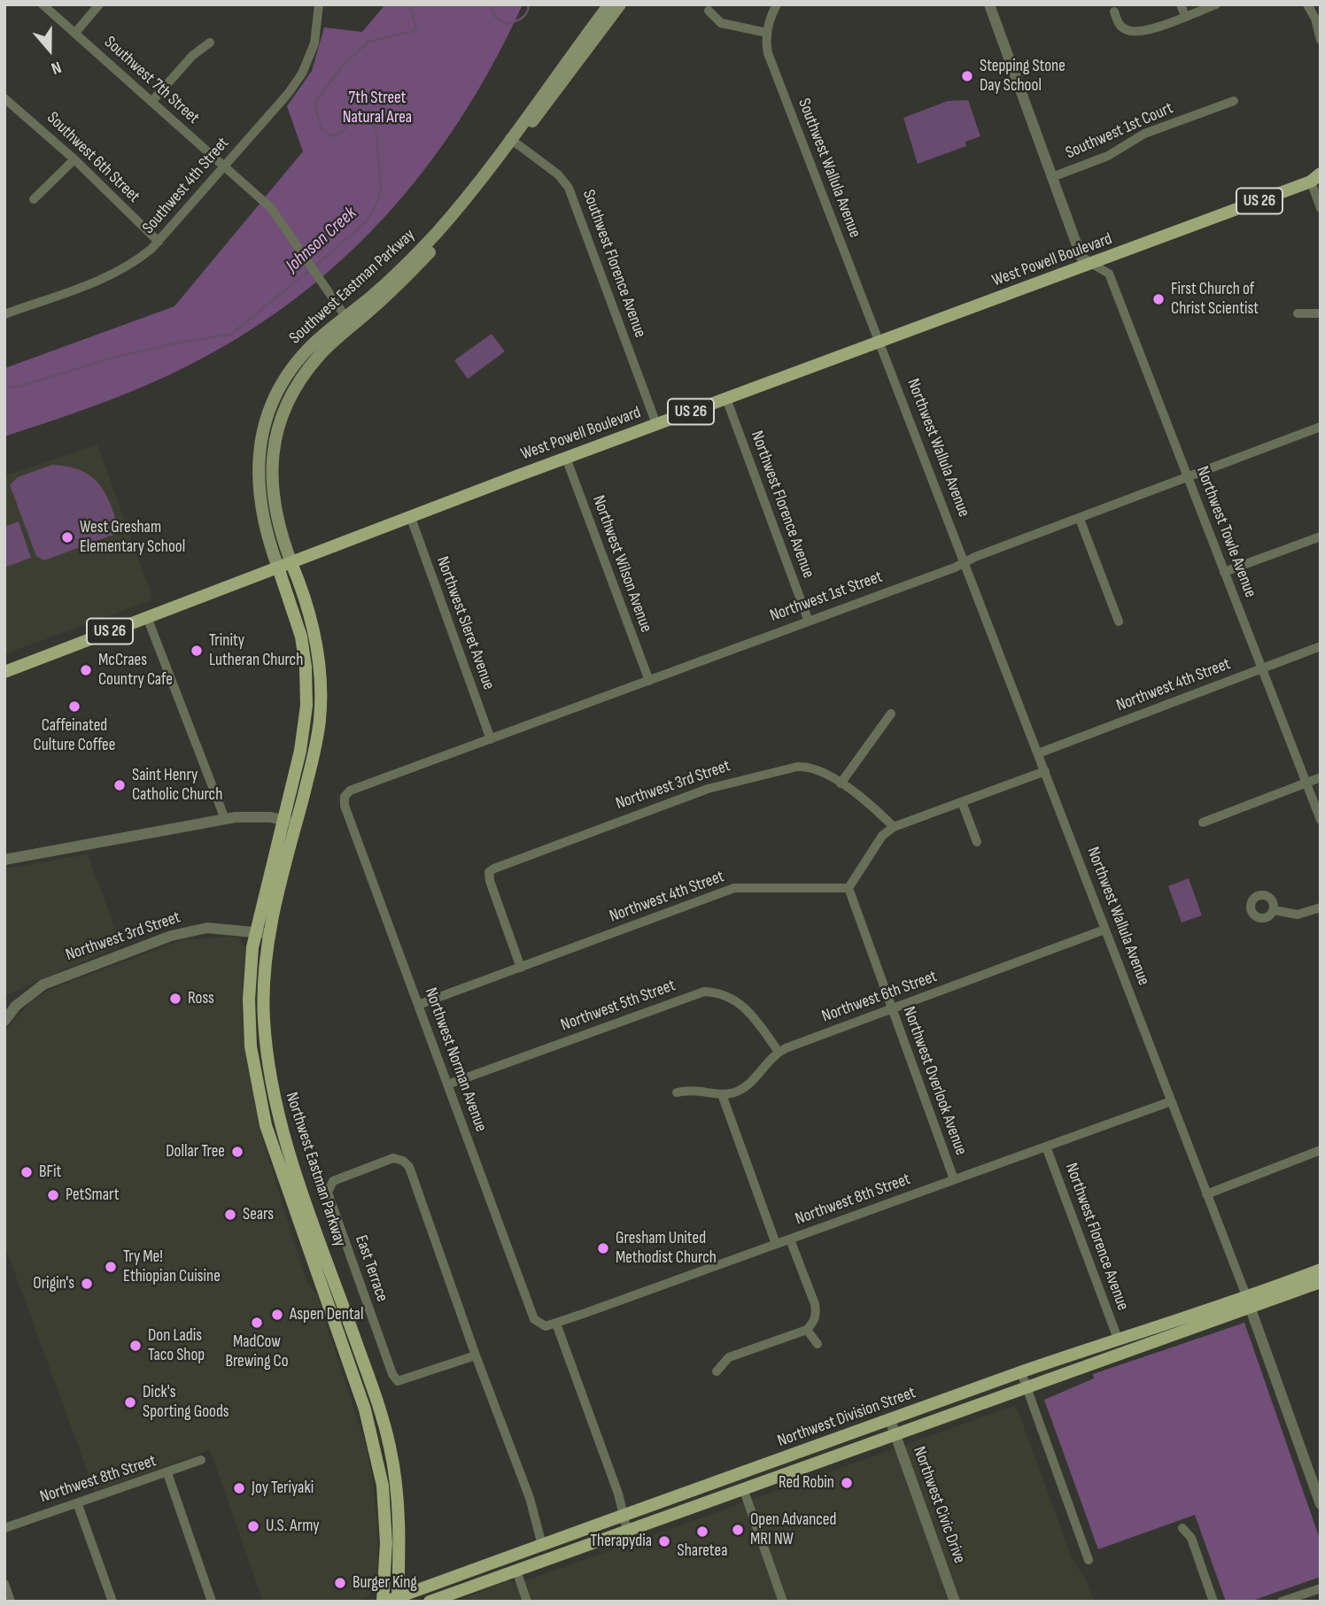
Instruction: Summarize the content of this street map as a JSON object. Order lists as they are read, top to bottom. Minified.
{"streets":{"main road":["US 26","West Powell Boulevard","Southwest Eastman Parkway","Northwest Eastman Parkway","Northwest Division Street"],"street":["Southwest 7th Street","Southwest 1st Court","Southwest 6th Street","Southwest Wallula Avenue","Southwest 4th Street","Southwest Florence Avenue","Northwest Wallula Avenue","Northwest Florence Avenue","Northwest Towle Avenue","Northwest Wilson Avenue","Northwest 1st Street","Northwest Sleret Avenue","Northwest 4th Street","Northwest 3rd Street","Northwest 6th Street","Northwest 5th Street","Northwest Norman Avenue","Northwest Overlook Avenue","Northwest 8th Street","East Terrace","Northwest Civic Drive"]},"crossings":[["Southwest 7th Street","Southwest 4th Street"],["Southwest 7th Street","Southwest Eastman Parkway"],["Southwest 6th Street","Southwest 4th Street"],["Southwest Wallula Avenue","West Powell Boulevard"],["Southwest Wallula Avenue","Northwest Wallula Avenue"],["West Powell Boulevard","Southwest Florence Avenue"],["West Powell Boulevard","Southwest Eastman Parkway"],["West Powell Boulevard","Northwest Wallula Avenue"],["West Powell Boulevard","Northwest Florence Avenue"],["West Powell Boulevard","Northwest Towle Avenue"],["West Powell Boulevard","Northwest Wilson Avenue"],["West Powell Boulevard","Northwest Sleret Avenue"],["West Powell Boulevard","Northwest Eastman Parkway"],["Southwest Florence Avenue","Southwest Eastman Parkway"],["Southwest Eastman Parkway","Northwest Eastman Parkway"],["Northwest Wallula Avenue","Northwest 1st Street"],["Northwest Wallula Avenue","Northwest 4th Street"],["Northwest Wallula Avenue","Northwest 6th Street"],["Northwest Wallula Avenue","Northwest 8th Street"],["Northwest Wallula Avenue","Northwest Division Street"],["Northwest Florence Avenue","Northwest 1st Street"],["Northwest Florence Avenue","Northwest 8th Street"],["Northwest Florence Avenue","Northwest Division Street"],["Northwest Towle Avenue","Northwest 1st Street"],["Northwest Towle Avenue","Northwest 4th Street"],["Northwest Wilson Avenue","Northwest 1st Street"],["Northwest 1st Street","Northwest Sleret Avenue"],["Northwest 1st Street","Northwest Norman Avenue"],["Northwest 4th Street","Northwest 3rd Street"],["Northwest 4th Street","Northwest Norman Avenue"],["Northwest 4th Street","Northwest Overlook Avenue"],["Northwest 3rd Street","Northwest Eastman Parkway"],["Northwest 6th Street","Northwest 5th Street"],["Northwest 6th Street","Northwest Overlook Avenue"],["Northwest 5th Street","Northwest Norman Avenue"],["Northwest Norman Avenue","Northwest 8th Street"],["Northwest Overlook Avenue","Northwest 8th Street"],["Northwest Eastman Parkway","Northwest Division Street"],["East Terrace","Northwest Division Street"],["Northwest Division Street","Northwest Civic Drive"]],"water":["Johnson Creek"],"parks":["7th Street Natural Area"],"places":["Stepping Stone Day School","First Church of Christ Scientist","West Gresham Elementary School","Trinity Lutheran Church","McCraes Country Cafe","Caffeinated Culture Coffee","Saint Henry Catholic Church","Ross","Dollar Tree","BFit","PetSmart","Sears","Gresham United Methodist Church","Try Me! Ethiopian Cuisine","Origin's","Aspen Dental","MadCow Brewing Co","Don Ladis Taco Shop","Dick's Sporting Goods","Red Robin","Joy Teriyaki","U.S. Army","Open Advanced MRI NW","Sharetea","Therapydia","Burger King"],"north":"bottom"}
